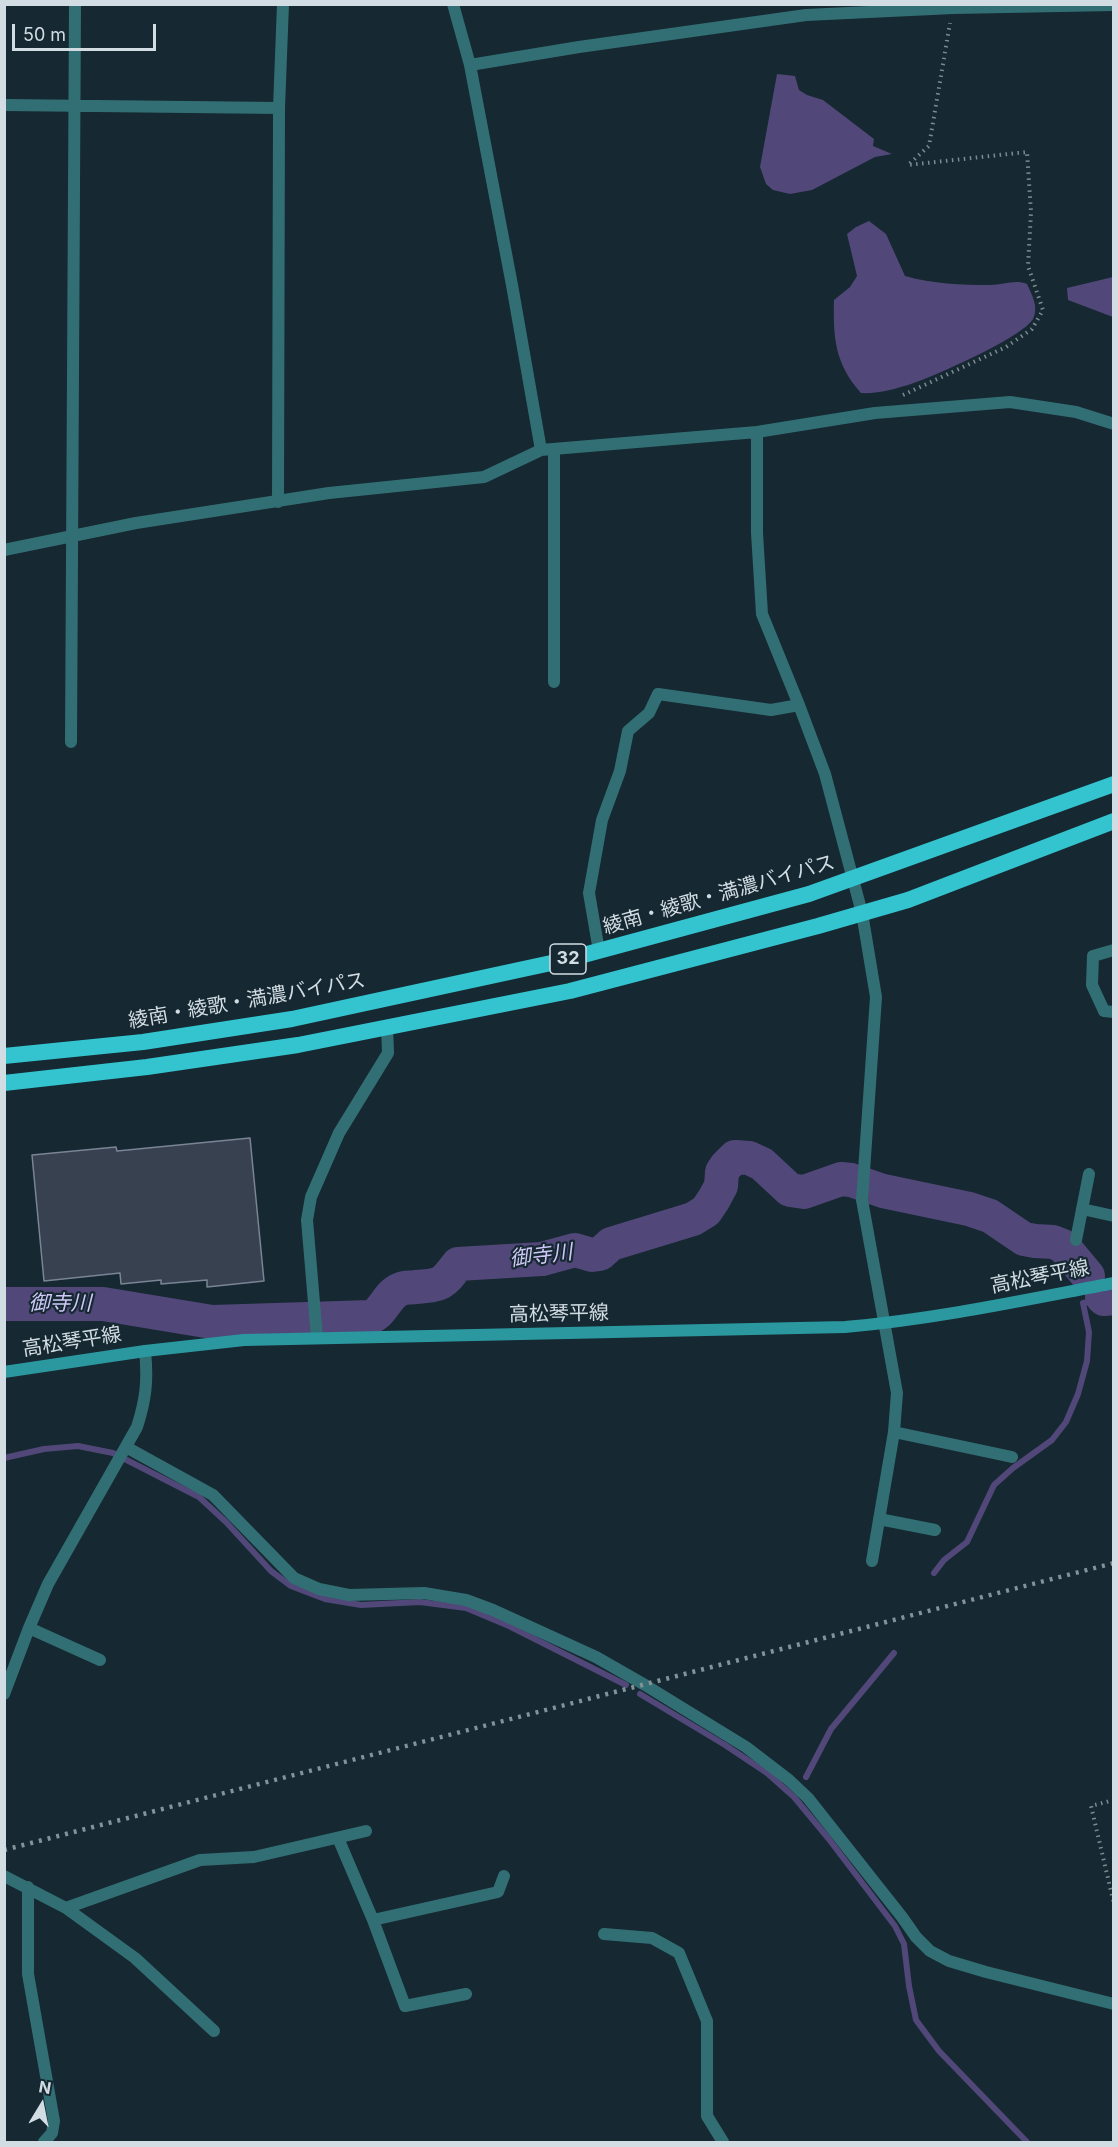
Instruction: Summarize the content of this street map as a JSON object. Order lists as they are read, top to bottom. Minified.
{"streets":{"highway":["綾南・綾歌・満濃バイパス","32"],"main road":["高松琴平線"]},"water":["御寺川"],"scale_bar":"50 m","north":"top"}
